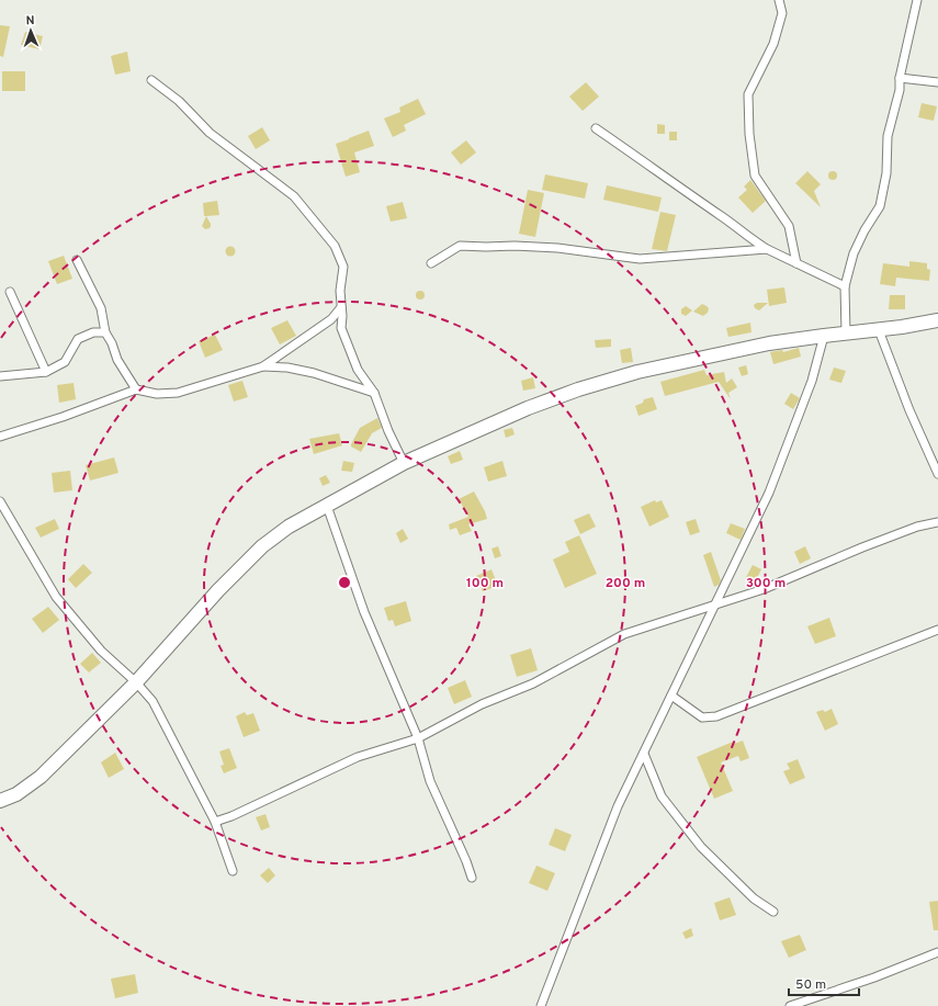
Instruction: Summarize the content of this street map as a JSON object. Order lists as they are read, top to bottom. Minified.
{"scale_bar":"50 m","north":"top","rings":["100 m","200 m","300 m"]}
